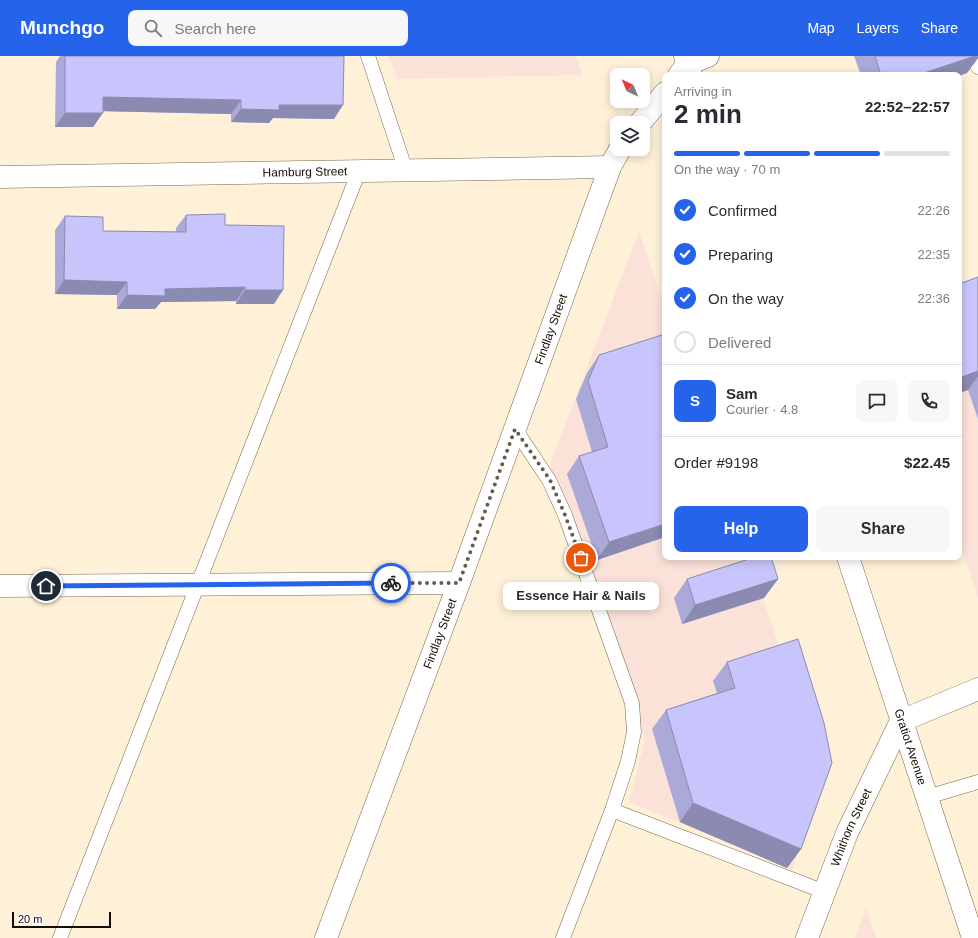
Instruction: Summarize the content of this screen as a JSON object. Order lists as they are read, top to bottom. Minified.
{"streets":{"street":["Hamburg Street","Findlay Street","Gratiot Avenue","Whithorn Street"]},"crossings":[["Hamburg Street","Findlay Street"],["Gratiot Avenue","Whithorn Street"]],"places":["Essence Hair & Nails"],"scale_bar":"20 m","north":"top left","page":{"header":"Munchgo","search":"Search here","nav":["Map","Layers","Share"],"heading":["2 min","Arriving in","22:52–22:57"],"panel":["Sam","Courier · 4.8","Order #9198","$22.45"],"bar":"On the way · 70 m","list":[["Confirmed","22:26"],["Preparing","22:35"],["On the way","22:36"],"Delivered"],"round":"S","buttons":["Help","Share"],"bubble":"Essence Hair & Nails","scale":"20 m"}}
